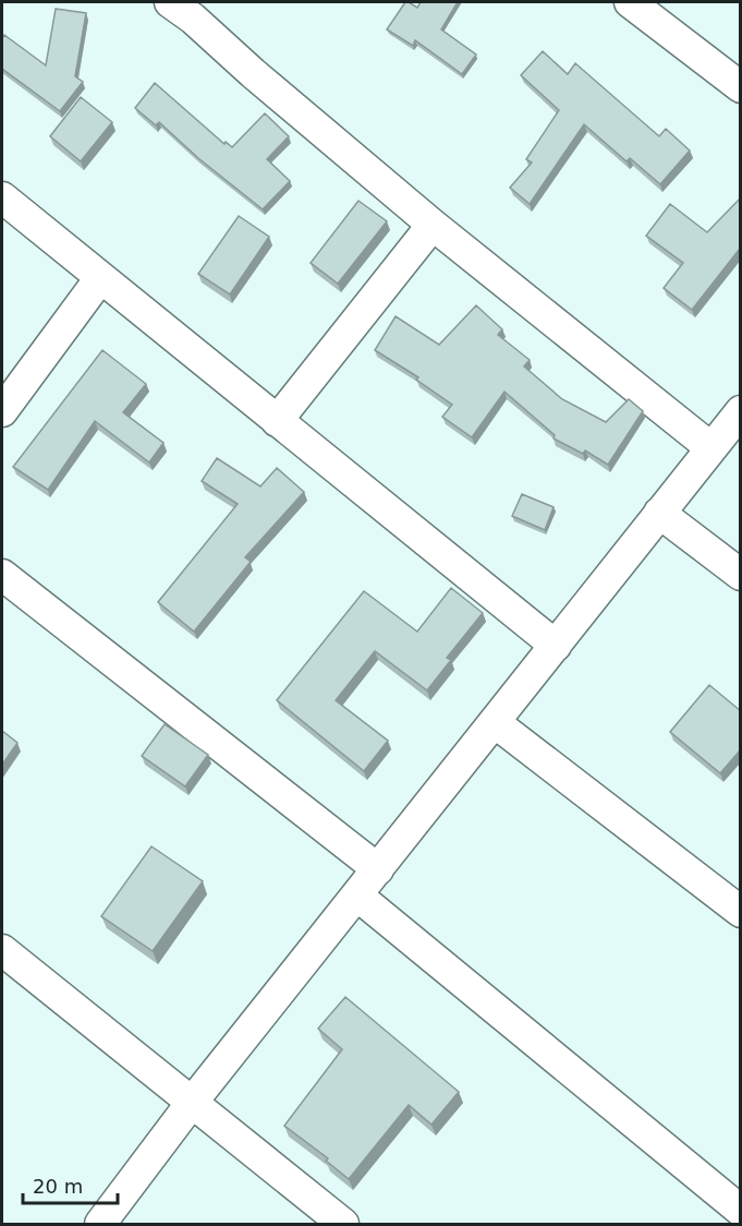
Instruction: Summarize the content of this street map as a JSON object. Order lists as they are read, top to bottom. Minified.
{"scale_bar":"20 m"}
